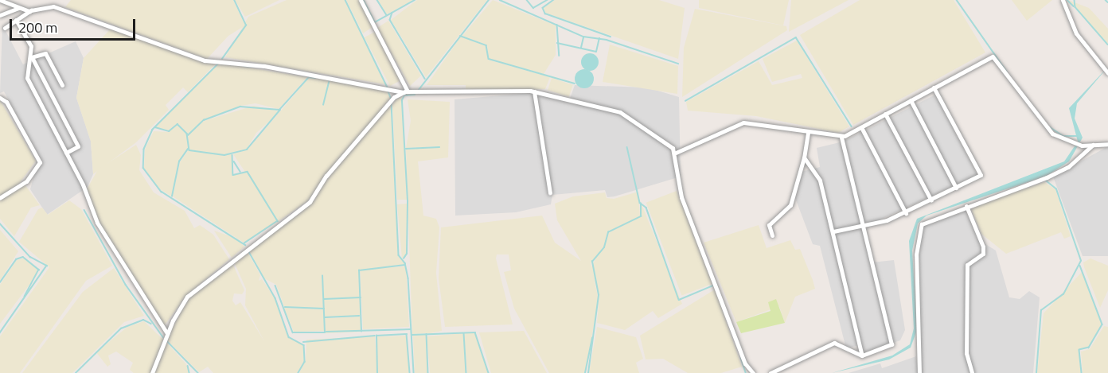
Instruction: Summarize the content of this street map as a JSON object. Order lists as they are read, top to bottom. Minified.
{"scale_bar":"200 m"}
